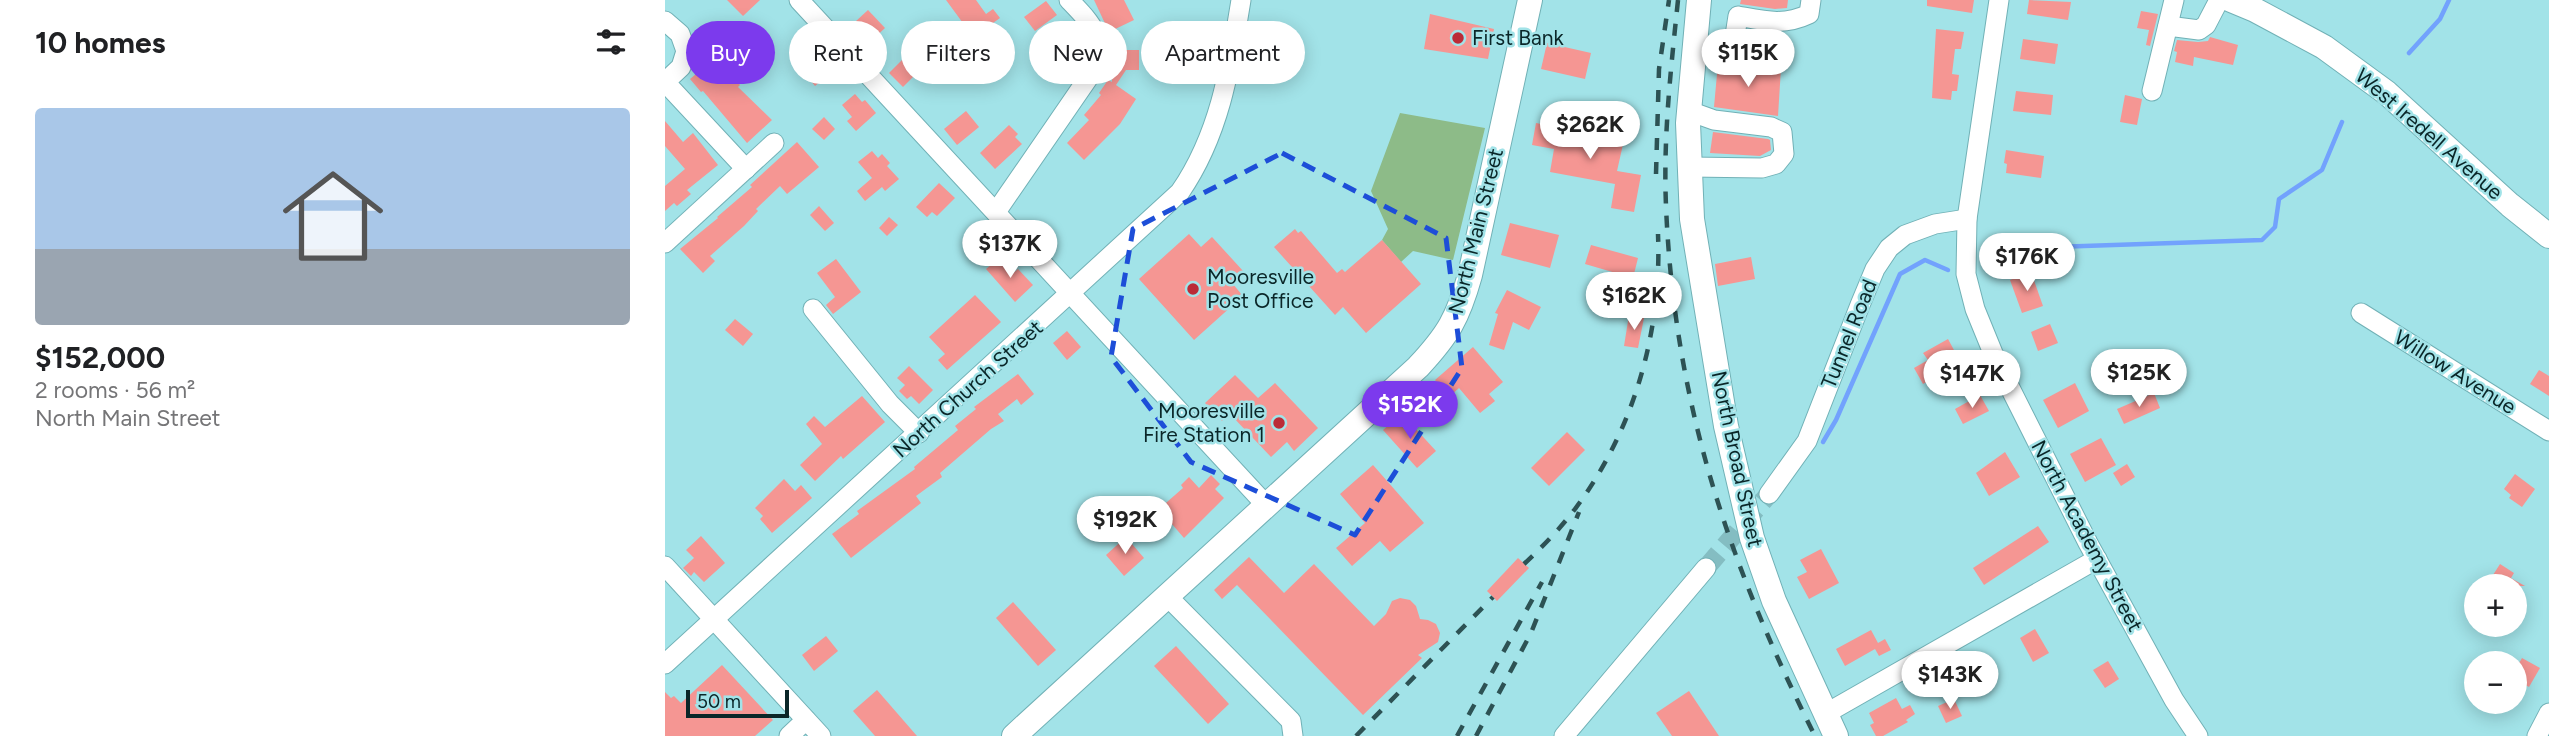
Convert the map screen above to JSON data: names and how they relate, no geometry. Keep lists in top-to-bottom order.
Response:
{
  "streets": {
    "main road": ["West Iredell Avenue", "North Main Street", "North Broad Street"],
    "street": [
      "Tunnel Road",
      "Willow Avenue",
      "North Church Street",
      "North Academy Street"
    ]
  },
  "crossings": [
    ["Tunnel Road", "North Academy Street"]
  ],
  "places": ["First Bank", "Mooresville Post Office", "Mooresville Fire Station 1"],
  "scale_bar": "50 m",
  "page": {
    "heading": "10 homes",
    "chip": [
      "Buy",
      "Rent",
      "Filters",
      "New",
      "Apartment"
    ],
    "price": [
      "$115K",
      "$262K",
      "$137K",
      "$176K",
      "$162K",
      "$125K",
      "$147K",
      "$152K",
      "$192K",
      "$143K"
    ],
    "list": [
      {
        "name": "$152,000",
        "note": "2 rooms · 56 m² · North Main Street"
      }
    ],
    "map_buttons": ["+", "−"],
    "scale": "50 m"
  }
}
